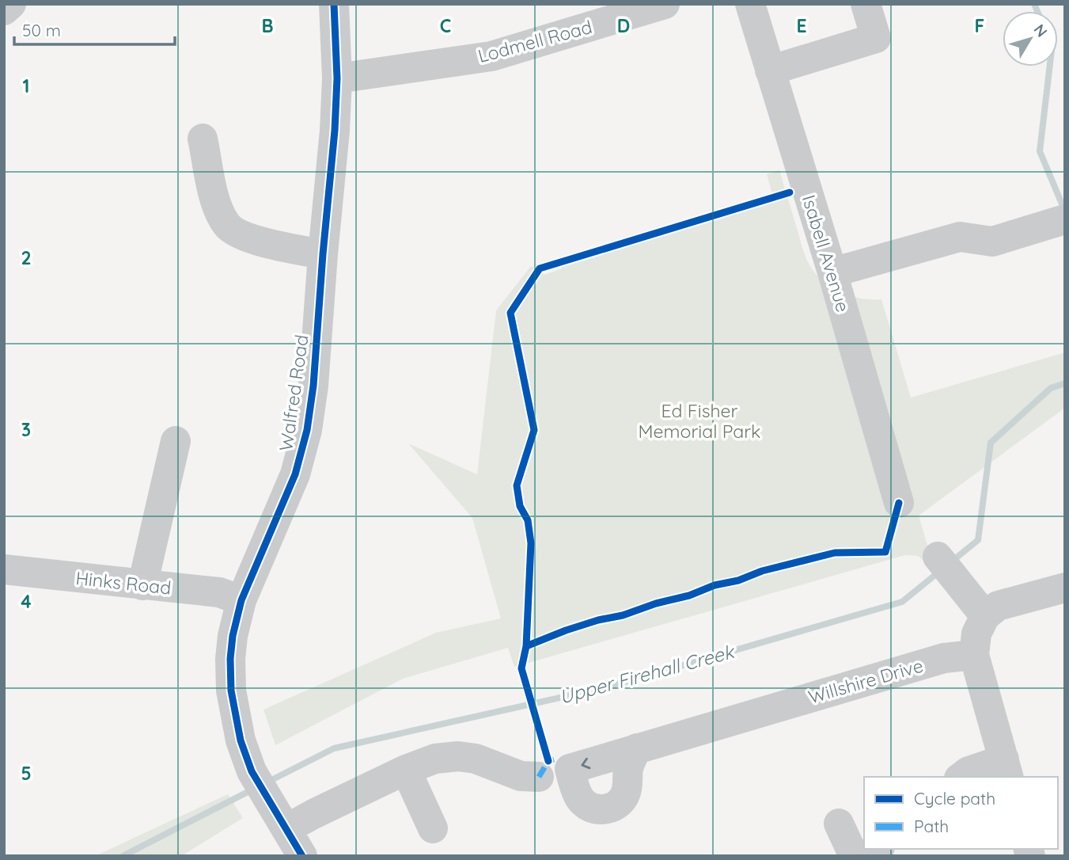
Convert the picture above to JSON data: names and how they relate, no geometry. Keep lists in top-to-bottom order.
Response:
{
  "streets": {
    "street": [
      "Lodmell Road",
      "Isabell Avenue",
      "Walfred Road",
      "Hinks Road",
      "Willshire Drive"
    ]
  },
  "crossings": [
    ["Lodmell Road", "Walfred Road"],
    ["Walfred Road", "Hinks Road"]
  ],
  "water": ["Upper Firehall Creek"],
  "parks": ["Ed Fisher Memorial Park"],
  "legend": ["Cycle path", "Path"],
  "scale_bar": "50 m",
  "north": "top right",
  "grid": {
    "columns": [
      "B",
      "C",
      "D",
      "E",
      "F"
    ],
    "rows": [
      "1",
      "2",
      "3",
      "4",
      "5"
    ]
  }
}
